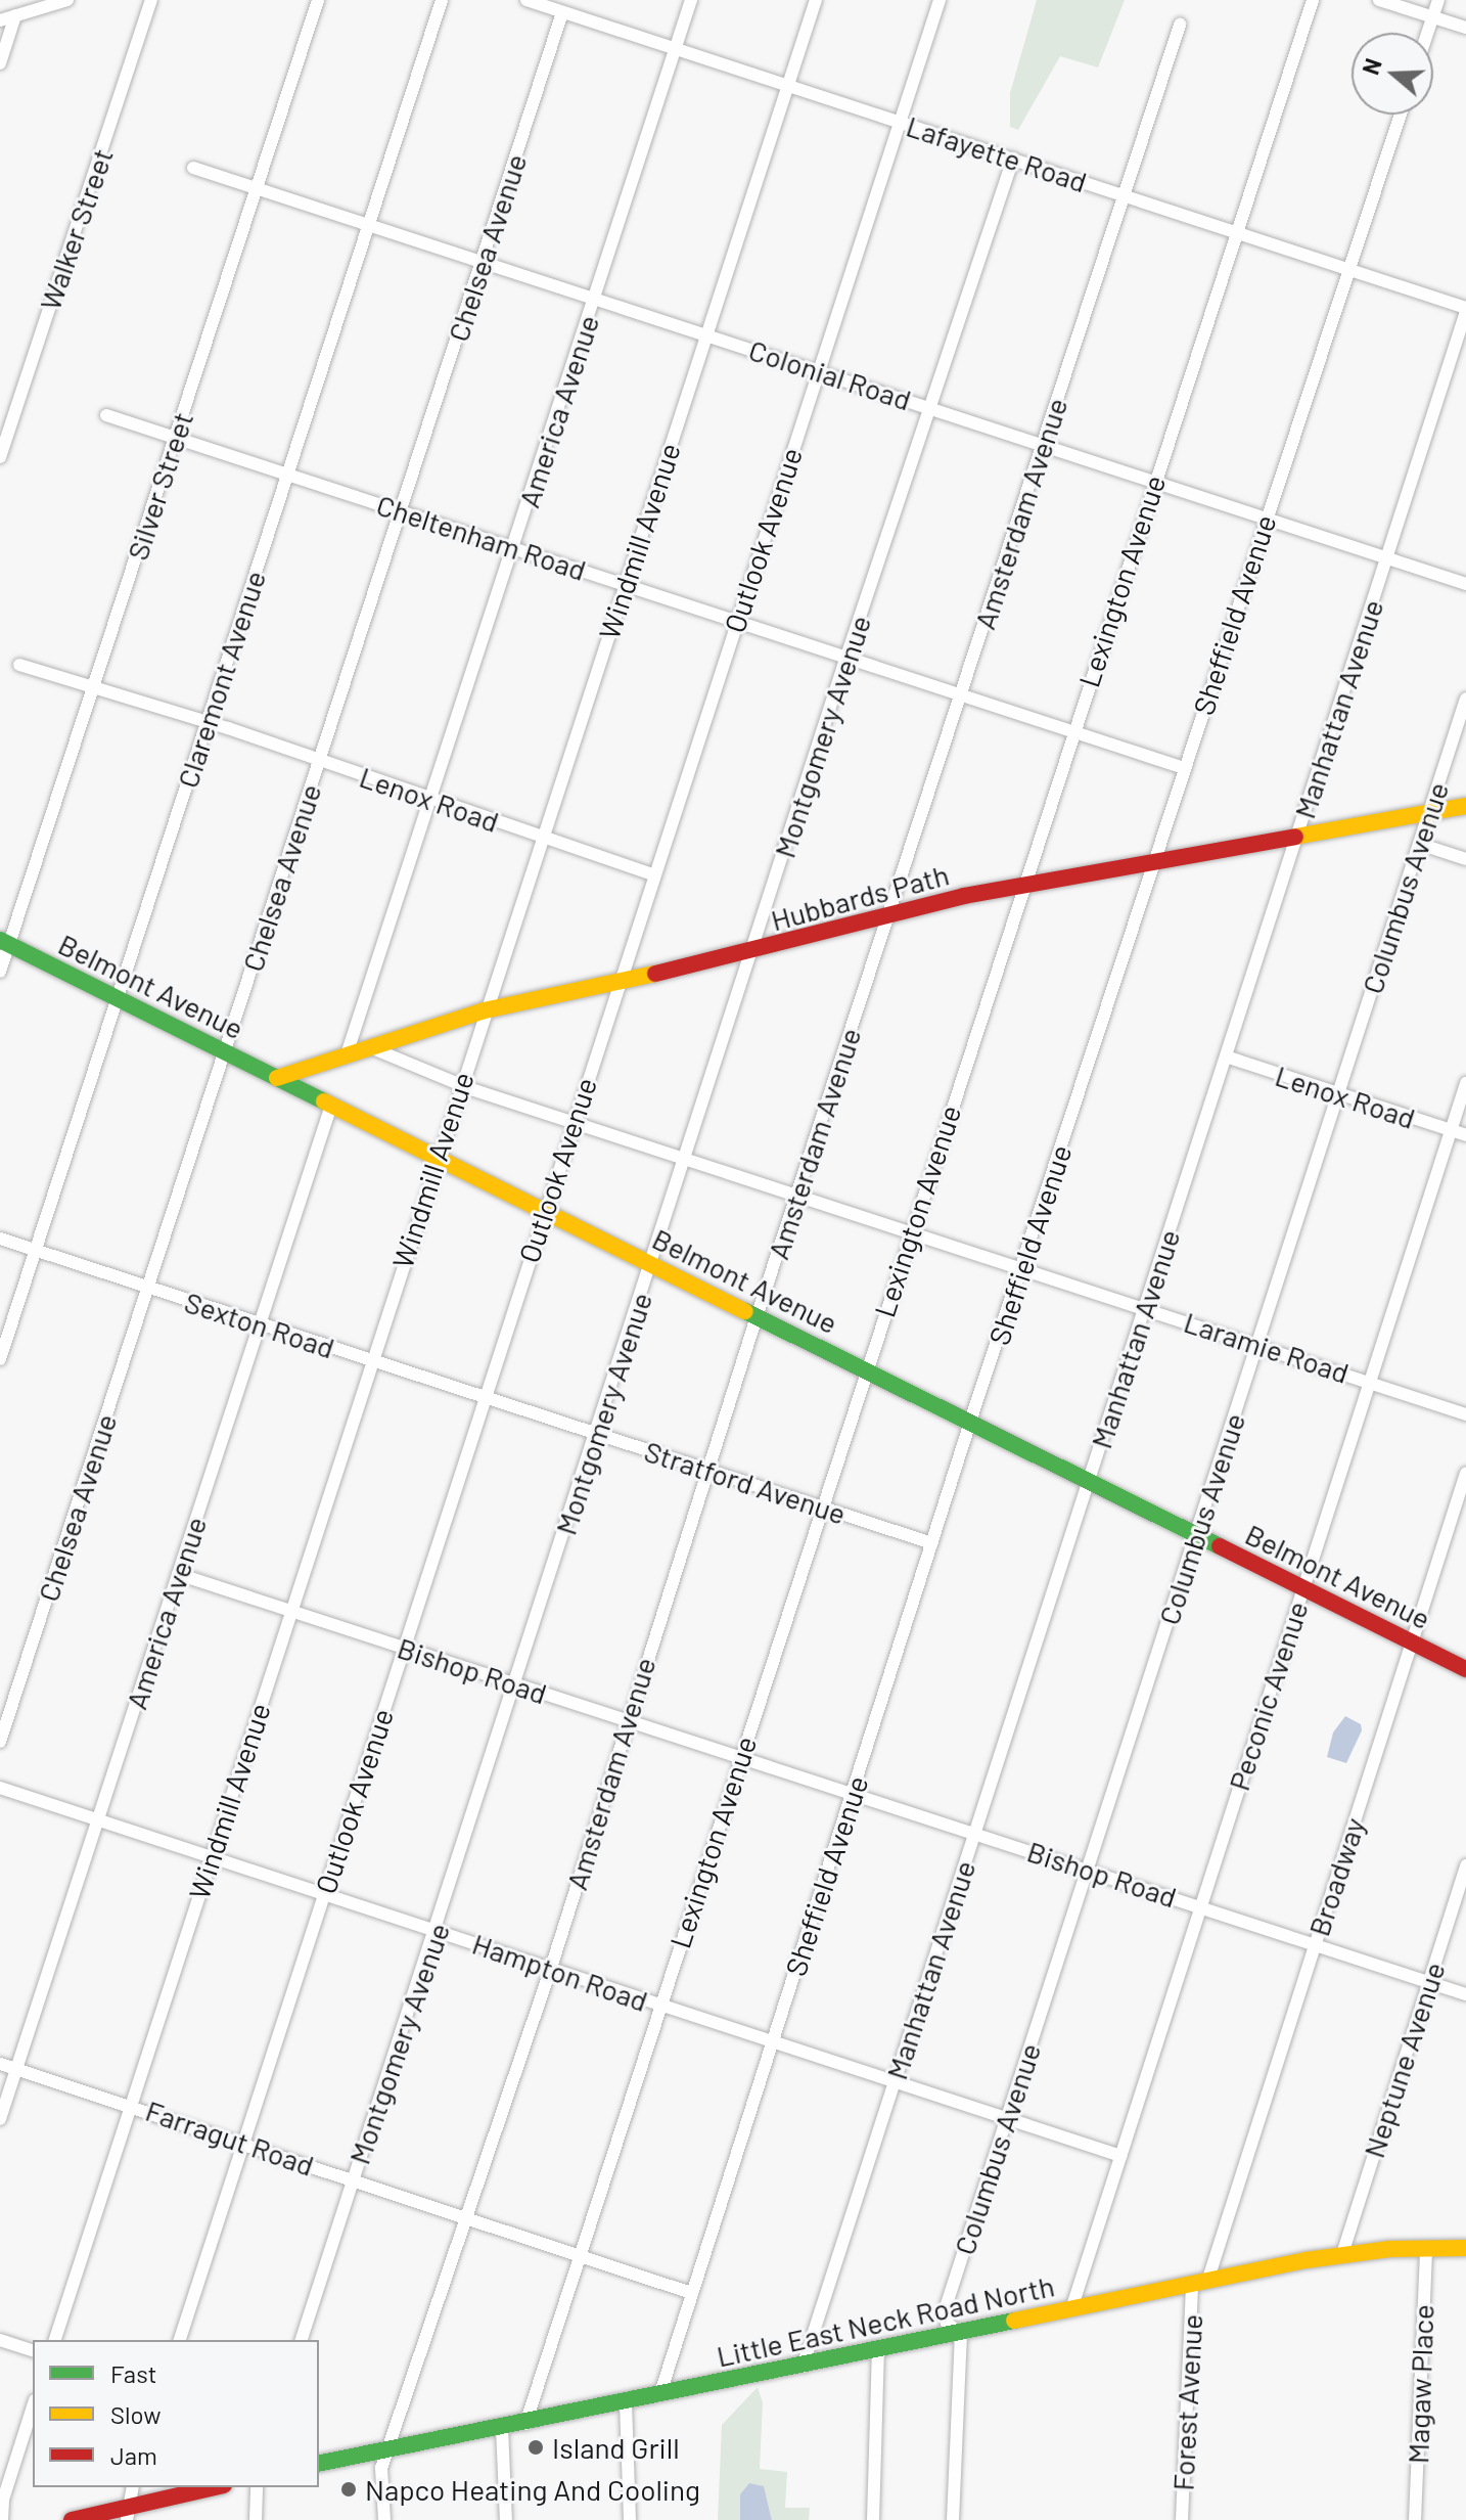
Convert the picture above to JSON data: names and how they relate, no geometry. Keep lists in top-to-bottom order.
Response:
{
  "streets": {
    "main road": ["Hubbards Path", "Belmont Avenue", "Little East Neck Road North"],
    "street": [
      "Lafayette Road",
      "Walker Street",
      "Chelsea Avenue",
      "Colonial Road",
      "America Avenue",
      "Silver Street",
      "Amsterdam Avenue",
      "Cheltenham Road",
      "Outlook Avenue",
      "Windmill Avenue",
      "Lexington Avenue",
      "Sheffield Avenue",
      "Claremont Avenue",
      "Manhattan Avenue",
      "Montgomery Avenue",
      "Lenox Road",
      "Columbus Avenue",
      "Sexton Road",
      "Laramie Road",
      "Stratford Avenue",
      "Bishop Road",
      "Peconic Avenue",
      "Broadway",
      "Hampton Road",
      "Neptune Avenue",
      "Farragut Road",
      "Magaw Place",
      "Forest Avenue"
    ]
  },
  "crossings": [
    ["Lafayette Road", "Chelsea Avenue"],
    ["Lafayette Road", "America Avenue"],
    ["Lafayette Road", "Amsterdam Avenue"],
    ["Lafayette Road", "Outlook Avenue"],
    ["Lafayette Road", "Windmill Avenue"],
    ["Lafayette Road", "Lexington Avenue"],
    ["Lafayette Road", "Sheffield Avenue"],
    ["Lafayette Road", "Manhattan Avenue"],
    ["Lafayette Road", "Montgomery Avenue"],
    ["Chelsea Avenue", "Colonial Road"],
    ["Chelsea Avenue", "Cheltenham Road"],
    ["Chelsea Avenue", "Lenox Road"],
    ["Chelsea Avenue", "Belmont Avenue"],
    ["Chelsea Avenue", "Sexton Road"],
    ["Colonial Road", "America Avenue"],
    ["Colonial Road", "Silver Street"],
    ["Colonial Road", "Amsterdam Avenue"],
    ["Colonial Road", "Outlook Avenue"],
    ["Colonial Road", "Windmill Avenue"],
    ["Colonial Road", "Lexington Avenue"],
    ["Colonial Road", "Sheffield Avenue"],
    ["Colonial Road", "Claremont Avenue"],
    ["Colonial Road", "Manhattan Avenue"],
    ["Colonial Road", "Montgomery Avenue"],
    ["America Avenue", "Cheltenham Road"],
    ["America Avenue", "Lenox Road"],
    ["America Avenue", "Hubbards Path"],
    ["America Avenue", "Belmont Avenue"],
    ["America Avenue", "Sexton Road"],
    ["America Avenue", "Bishop Road"],
    ["America Avenue", "Hampton Road"],
    ["America Avenue", "Farragut Road"],
    ["Silver Street", "Cheltenham Road"],
    ["Silver Street", "Lenox Road"],
    ["Silver Street", "Belmont Avenue"],
    ["Amsterdam Avenue", "Cheltenham Road"],
    ["Amsterdam Avenue", "Hubbards Path"],
    ["Amsterdam Avenue", "Belmont Avenue"],
    ["Amsterdam Avenue", "Laramie Road"],
    ["Amsterdam Avenue", "Stratford Avenue"],
    ["Amsterdam Avenue", "Bishop Road"],
    ["Amsterdam Avenue", "Hampton Road"],
    ["Amsterdam Avenue", "Farragut Road"],
    ["Amsterdam Avenue", "Little East Neck Road North"],
    ["Cheltenham Road", "Outlook Avenue"],
    ["Cheltenham Road", "Windmill Avenue"],
    ["Cheltenham Road", "Lexington Avenue"],
    ["Cheltenham Road", "Sheffield Avenue"],
    ["Cheltenham Road", "Claremont Avenue"],
    ["Cheltenham Road", "Montgomery Avenue"],
    ["Outlook Avenue", "Lenox Road"],
    ["Outlook Avenue", "Hubbards Path"],
    ["Outlook Avenue", "Belmont Avenue"],
    ["Outlook Avenue", "Laramie Road"],
    ["Outlook Avenue", "Stratford Avenue"],
    ["Outlook Avenue", "Bishop Road"],
    ["Outlook Avenue", "Hampton Road"],
    ["Outlook Avenue", "Farragut Road"],
    ["Windmill Avenue", "Lenox Road"],
    ["Windmill Avenue", "Hubbards Path"],
    ["Windmill Avenue", "Belmont Avenue"],
    ["Windmill Avenue", "Sexton Road"],
    ["Windmill Avenue", "Laramie Road"],
    ["Windmill Avenue", "Stratford Avenue"],
    ["Windmill Avenue", "Bishop Road"],
    ["Windmill Avenue", "Hampton Road"],
    ["Windmill Avenue", "Farragut Road"],
    ["Lexington Avenue", "Hubbards Path"],
    ["Lexington Avenue", "Belmont Avenue"],
    ["Lexington Avenue", "Laramie Road"],
    ["Lexington Avenue", "Stratford Avenue"],
    ["Lexington Avenue", "Bishop Road"],
    ["Lexington Avenue", "Hampton Road"],
    ["Lexington Avenue", "Farragut Road"],
    ["Lexington Avenue", "Little East Neck Road North"],
    ["Sheffield Avenue", "Hubbards Path"],
    ["Sheffield Avenue", "Belmont Avenue"],
    ["Sheffield Avenue", "Laramie Road"],
    ["Sheffield Avenue", "Stratford Avenue"],
    ["Sheffield Avenue", "Bishop Road"],
    ["Sheffield Avenue", "Hampton Road"],
    ["Sheffield Avenue", "Farragut Road"],
    ["Sheffield Avenue", "Little East Neck Road North"],
    ["Claremont Avenue", "Lenox Road"],
    ["Claremont Avenue", "Belmont Avenue"],
    ["Manhattan Avenue", "Lenox Road"],
    ["Manhattan Avenue", "Hubbards Path"],
    ["Manhattan Avenue", "Belmont Avenue"],
    ["Manhattan Avenue", "Laramie Road"],
    ["Manhattan Avenue", "Bishop Road"],
    ["Manhattan Avenue", "Hampton Road"],
    ["Manhattan Avenue", "Little East Neck Road North"],
    ["Montgomery Avenue", "Hubbards Path"],
    ["Montgomery Avenue", "Belmont Avenue"],
    ["Montgomery Avenue", "Laramie Road"],
    ["Montgomery Avenue", "Stratford Avenue"],
    ["Montgomery Avenue", "Bishop Road"],
    ["Montgomery Avenue", "Hampton Road"],
    ["Montgomery Avenue", "Farragut Road"],
    ["Lenox Road", "Columbus Avenue"],
    ["Lenox Road", "Peconic Avenue"],
    ["Columbus Avenue", "Hubbards Path"],
    ["Columbus Avenue", "Belmont Avenue"],
    ["Columbus Avenue", "Laramie Road"],
    ["Columbus Avenue", "Bishop Road"],
    ["Columbus Avenue", "Hampton Road"],
    ["Columbus Avenue", "Little East Neck Road North"],
    ["Hubbards Path", "Belmont Avenue"],
    ["Hubbards Path", "Laramie Road"],
    ["Belmont Avenue", "Peconic Avenue"],
    ["Belmont Avenue", "Broadway"],
    ["Sexton Road", "Stratford Avenue"],
    ["Laramie Road", "Peconic Avenue"],
    ["Bishop Road", "Peconic Avenue"],
    ["Bishop Road", "Broadway"],
    ["Bishop Road", "Neptune Avenue"],
    ["Peconic Avenue", "Hampton Road"],
    ["Peconic Avenue", "Little East Neck Road North"],
    ["Broadway", "Little East Neck Road North"],
    ["Broadway", "Forest Avenue"],
    ["Neptune Avenue", "Little East Neck Road North"],
    ["Little East Neck Road North", "Magaw Place"],
    ["Little East Neck Road North", "Forest Avenue"]
  ],
  "places": ["Island Grill", "Napco Heating And Cooling"],
  "legend": ["Fast", "Slow", "Jam"],
  "north": "left"
}
